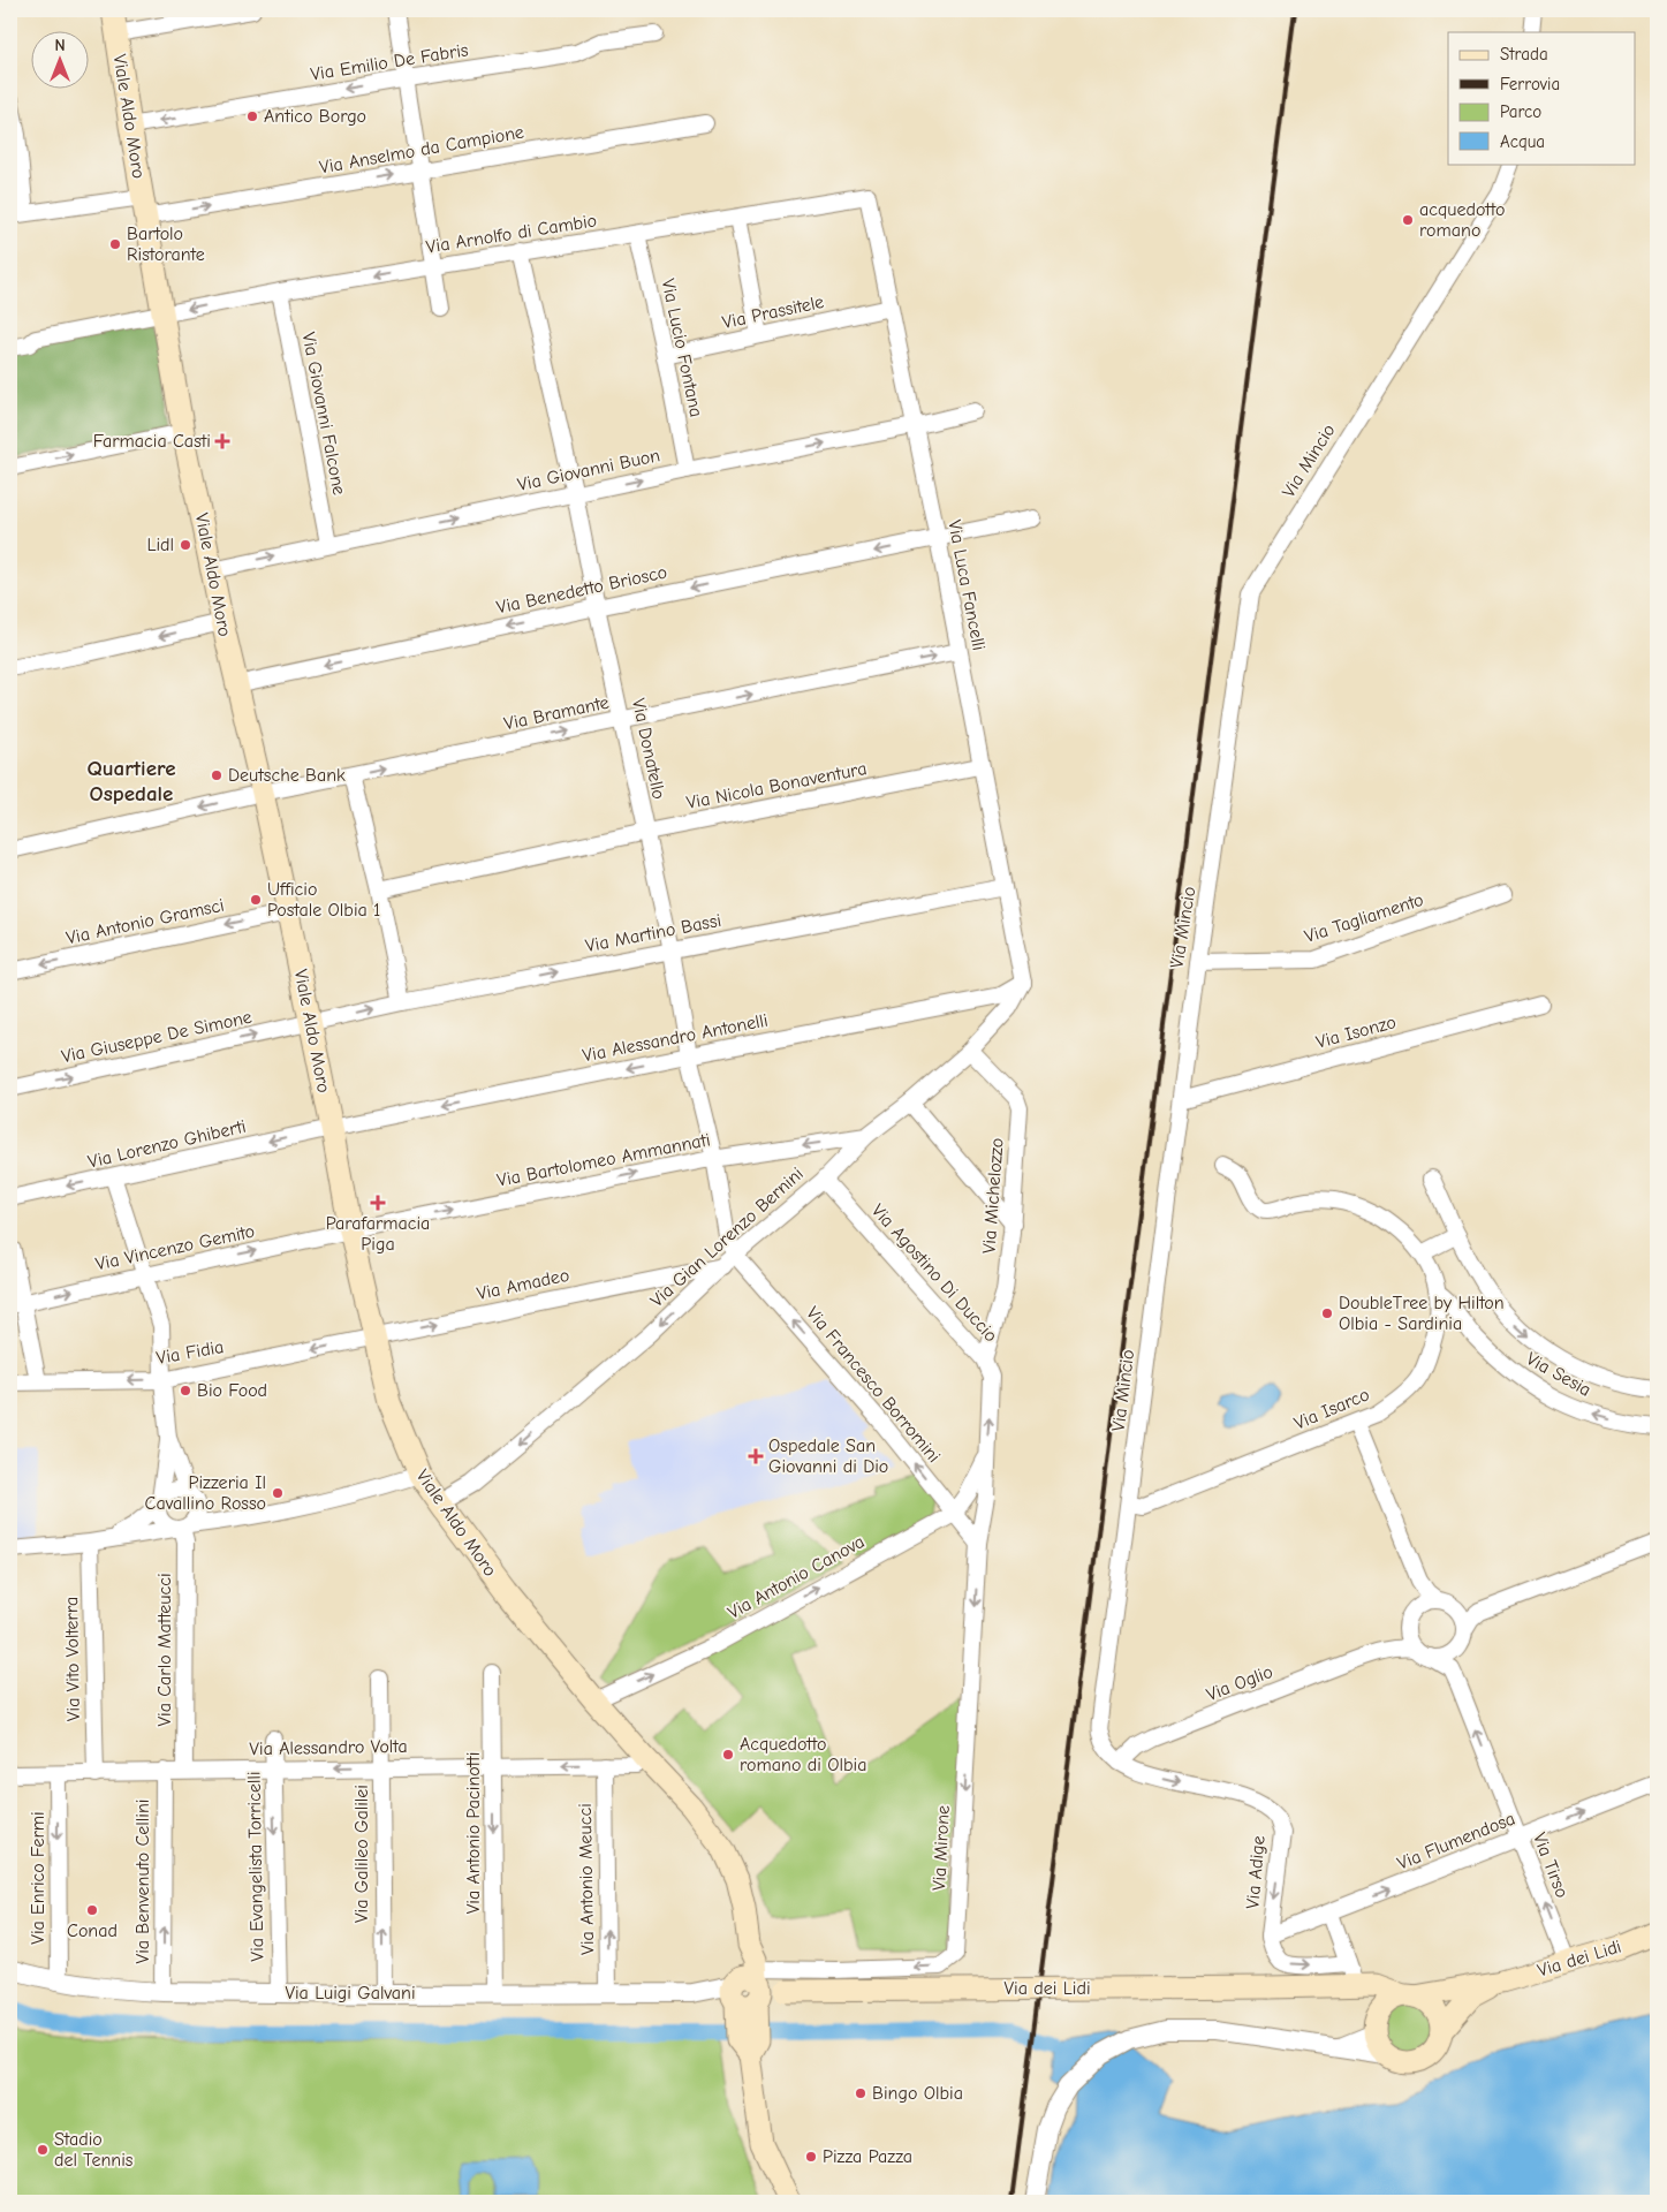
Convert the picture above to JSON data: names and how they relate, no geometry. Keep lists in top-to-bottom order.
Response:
{
  "streets": {
    "main road": ["Viale Aldo Moro", "Via dei Lidi"],
    "street": [
      "Via Emilio De Fabris",
      "Via Anselmo da Campione",
      "Via Arnolfo di Cambio",
      "Via Prassitele",
      "Via Lucio Fontana",
      "Via Giovanni Falcone",
      "Via Mincio",
      "Via Giovanni Buon",
      "Via Luca Fancelli",
      "Via Benedetto Briosco",
      "Via Bramante",
      "Via Donatello",
      "Via Nicola Bonaventura",
      "Via Tagliamento",
      "Via Antonio Gramsci",
      "Via Martino Bassi",
      "Via Isonzo",
      "Via Giuseppe De Simone",
      "Via Alessandro Antonelli",
      "Via Lorenzo Ghiberti",
      "Via Bartolomeo Ammannati",
      "Via Michelozzo",
      "Via Gian Lorenzo Bernini",
      "Via Vincenzo Gemito",
      "Via Agostino Di Duccio",
      "Via Amadeo",
      "Via Fidia",
      "Via Sesia",
      "Via Francesco Borromini",
      "Via Isarco",
      "Via Antonio Canova",
      "Via Carlo Matteucci",
      "Via Vito Volterra",
      "Via Oglio",
      "Via Alessandro Volta",
      "Via Antonio Pacinotti",
      "Via Flumendosa",
      "Via Mirone",
      "Via Galileo Galilei",
      "Via Tirso",
      "Via Evangelista Torricelli",
      "Via Adige",
      "Via Enrico Fermi",
      "Via Antonio Meucci",
      "Via Benvenuto Cellini",
      "Via Luigi Galvani"
    ]
  },
  "crossings": [
    ["Via Emilio De Fabris", "Viale Aldo Moro"],
    ["Viale Aldo Moro", "Via Anselmo da Campione"],
    ["Viale Aldo Moro", "Via Arnolfo di Cambio"],
    ["Viale Aldo Moro", "Via Giovanni Buon"],
    ["Viale Aldo Moro", "Via Benedetto Briosco"],
    ["Viale Aldo Moro", "Via Bramante"],
    ["Viale Aldo Moro", "Via Antonio Gramsci"],
    ["Viale Aldo Moro", "Via Martino Bassi"],
    ["Viale Aldo Moro", "Via Giuseppe De Simone"],
    ["Viale Aldo Moro", "Via Alessandro Antonelli"],
    ["Viale Aldo Moro", "Via Lorenzo Ghiberti"],
    ["Viale Aldo Moro", "Via Bartolomeo Ammannati"],
    ["Viale Aldo Moro", "Via Gian Lorenzo Bernini"],
    ["Viale Aldo Moro", "Via Vincenzo Gemito"],
    ["Viale Aldo Moro", "Via Amadeo"],
    ["Viale Aldo Moro", "Via Fidia"],
    ["Viale Aldo Moro", "Via Antonio Canova"],
    ["Viale Aldo Moro", "Via Alessandro Volta"],
    ["Viale Aldo Moro", "Via Mirone"],
    ["Viale Aldo Moro", "Via dei Lidi"],
    ["Viale Aldo Moro", "Via Luigi Galvani"],
    ["Via Arnolfo di Cambio", "Via Lucio Fontana"],
    ["Via Arnolfo di Cambio", "Via Giovanni Falcone"],
    ["Via Arnolfo di Cambio", "Via Luca Fancelli"],
    ["Via Arnolfo di Cambio", "Via Donatello"],
    ["Via Prassitele", "Via Lucio Fontana"],
    ["Via Prassitele", "Via Luca Fancelli"],
    ["Via Lucio Fontana", "Via Giovanni Buon"],
    ["Via Giovanni Falcone", "Via Giovanni Buon"],
    ["Via Mincio", "Via Tagliamento"],
    ["Via Mincio", "Via Isonzo"],
    ["Via Mincio", "Via Isarco"],
    ["Via Mincio", "Via Oglio"],
    ["Via Mincio", "Via Adige"],
    ["Via Giovanni Buon", "Via Luca Fancelli"],
    ["Via Giovanni Buon", "Via Donatello"],
    ["Via Luca Fancelli", "Via Benedetto Briosco"],
    ["Via Luca Fancelli", "Via Bramante"],
    ["Via Luca Fancelli", "Via Nicola Bonaventura"],
    ["Via Luca Fancelli", "Via Martino Bassi"],
    ["Via Luca Fancelli", "Via Alessandro Antonelli"],
    ["Via Luca Fancelli", "Via Gian Lorenzo Bernini"],
    ["Via Benedetto Briosco", "Via Donatello"],
    ["Via Bramante", "Via Donatello"],
    ["Via Donatello", "Via Nicola Bonaventura"],
    ["Via Donatello", "Via Martino Bassi"],
    ["Via Donatello", "Via Alessandro Antonelli"],
    ["Via Donatello", "Via Bartolomeo Ammannati"],
    ["Via Donatello", "Via Gian Lorenzo Bernini"],
    ["Via Donatello", "Via Amadeo"],
    ["Via Donatello", "Via Francesco Borromini"],
    ["Via Martino Bassi", "Via Giuseppe De Simone"],
    ["Via Alessandro Antonelli", "Via Lorenzo Ghiberti"],
    ["Via Alessandro Antonelli", "Via Gian Lorenzo Bernini"],
    ["Via Bartolomeo Ammannati", "Via Gian Lorenzo Bernini"],
    ["Via Bartolomeo Ammannati", "Via Vincenzo Gemito"],
    ["Via Michelozzo", "Via Gian Lorenzo Bernini"],
    ["Via Michelozzo", "Via Agostino Di Duccio"],
    ["Via Gian Lorenzo Bernini", "Via Agostino Di Duccio"],
    ["Via Gian Lorenzo Bernini", "Via Amadeo"],
    ["Via Gian Lorenzo Bernini", "Via Francesco Borromini"],
    ["Via Agostino Di Duccio", "Via Francesco Borromini"],
    ["Via Agostino Di Duccio", "Via Antonio Canova"],
    ["Via Agostino Di Duccio", "Via Mirone"],
    ["Via Amadeo", "Via Fidia"],
    ["Via Amadeo", "Via Francesco Borromini"],
    ["Via Sesia", "Via Isarco"],
    ["Via Francesco Borromini", "Via Antonio Canova"],
    ["Via Francesco Borromini", "Via Mirone"],
    ["Via Carlo Matteucci", "Via Alessandro Volta"],
    ["Via Vito Volterra", "Via Alessandro Volta"],
    ["Via Oglio", "Via Adige"],
    ["Via Alessandro Volta", "Via Antonio Pacinotti"],
    ["Via Alessandro Volta", "Via Galileo Galilei"],
    ["Via Alessandro Volta", "Via Evangelista Torricelli"],
    ["Via Alessandro Volta", "Via Enrico Fermi"],
    ["Via Alessandro Volta", "Via Antonio Meucci"],
    ["Via Alessandro Volta", "Via Benvenuto Cellini"],
    ["Via Antonio Pacinotti", "Via Luigi Galvani"],
    ["Via Flumendosa", "Via Tirso"],
    ["Via Flumendosa", "Via Adige"],
    ["Via Mirone", "Via dei Lidi"],
    ["Via Mirone", "Via Luigi Galvani"],
    ["Via Galileo Galilei", "Via Luigi Galvani"],
    ["Via Tirso", "Via dei Lidi"],
    ["Via Evangelista Torricelli", "Via Luigi Galvani"],
    ["Via Enrico Fermi", "Via Luigi Galvani"],
    ["Via Antonio Meucci", "Via Luigi Galvani"],
    ["Via Benvenuto Cellini", "Via Luigi Galvani"],
    ["Via dei Lidi", "Via Luigi Galvani"]
  ],
  "one_way": [
    "Via Anselmo da Campione",
    "Via Giovanni Buon",
    "Via Benedetto Briosco",
    "Via Antonio Gramsci",
    "Via Martino Bassi",
    "Via Giuseppe De Simone",
    "Via Alessandro Antonelli",
    "Via Lorenzo Ghiberti",
    "Via Gian Lorenzo Bernini",
    "Via Vincenzo Gemito",
    "Via Amadeo",
    "Via Fidia",
    "Via Francesco Borromini",
    "Via Antonio Canova",
    "Via Antonio Pacinotti",
    "Via Flumendosa",
    "Via Mirone",
    "Via Galileo Galilei",
    "Via Tirso",
    "Via Evangelista Torricelli",
    "Via Enrico Fermi",
    "Via Antonio Meucci",
    "Via Benvenuto Cellini"
  ],
  "districts": ["Quartiere Ospedale"],
  "places": {
    "other": [
      "Antico Borgo",
      "acquedotto romano",
      "Bartolo Ristorante",
      "Lidl",
      "Deutsche Bank",
      "Ufficio Postale Olbia 1",
      "DoubleTree by Hilton Olbia - Sardinia",
      "Bio Food",
      "Pizzeria Il Cavallino Rosso",
      "Acquedotto romano di Olbia",
      "Conad",
      "Bingo Olbia",
      "Stadio del Tennis",
      "Pizza Pazza"
    ],
    "health": ["Farmacia Casti", "Parafarmacia Piga", "Ospedale San Giovanni di Dio"]
  },
  "legend": [
    "Strada",
    "Ferrovia",
    "Parco",
    "Acqua"
  ],
  "north": "top"
}
